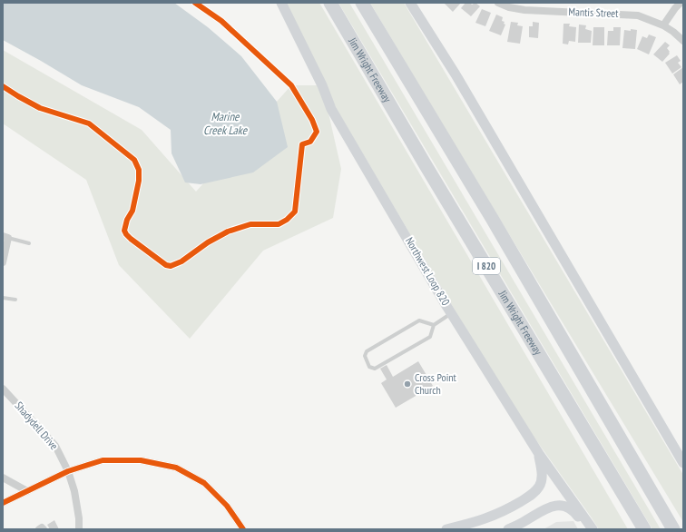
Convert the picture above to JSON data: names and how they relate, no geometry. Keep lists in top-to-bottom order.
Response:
{
  "streets": {
    "highway": ["Jim Wright Freeway", "I 820"],
    "main road": ["Northwest Loop 820"],
    "street": ["Mantis Street", "Shadydell Drive"]
  },
  "water": ["Marine Creek Lake"],
  "places": ["Cross Point Church"]
}
